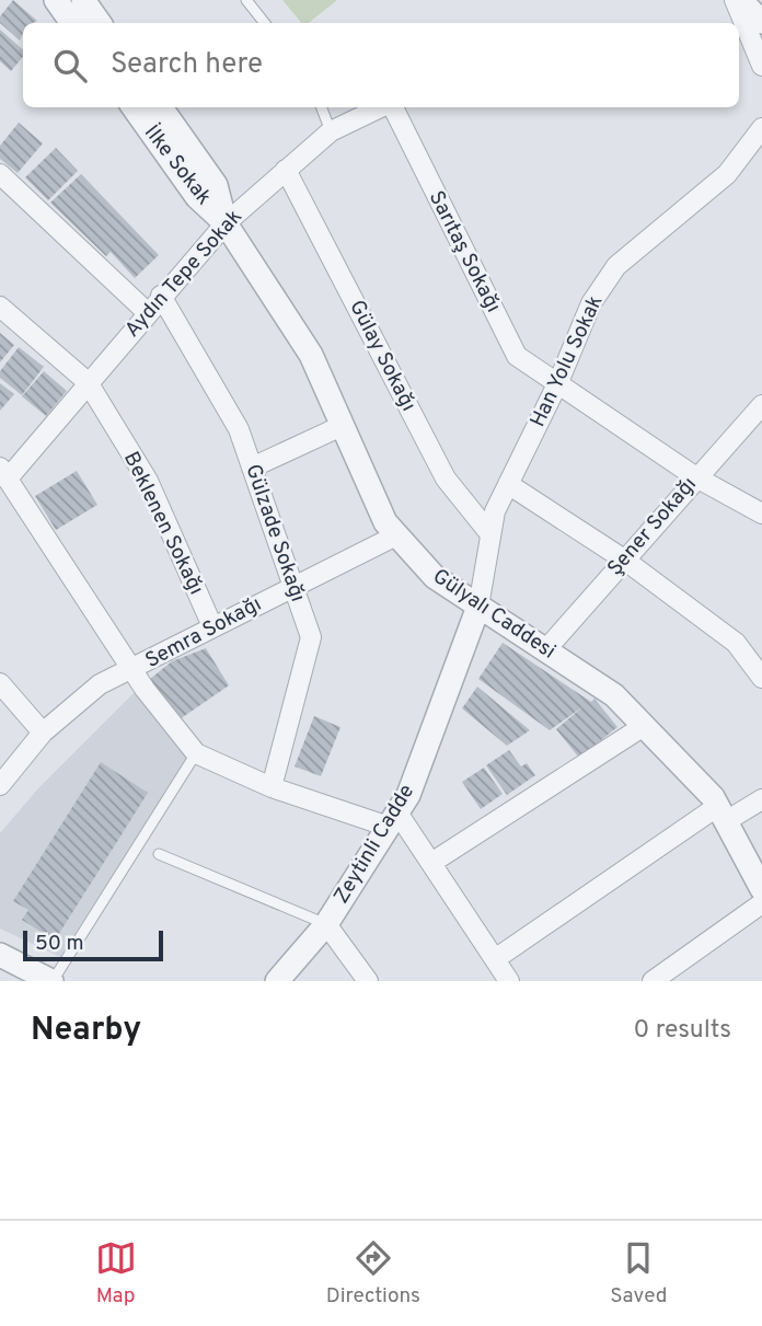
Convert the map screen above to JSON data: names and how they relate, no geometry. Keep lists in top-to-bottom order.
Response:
{
  "streets": {
    "street": [
      "İlke Sokak",
      "Sarıtaş Sokağı",
      "Aydın Tepe Sokak",
      "Gülay Sokağı",
      "Han Yolu Sokak",
      "Beklenen Sokağı",
      "Şener Sokağı",
      "Gülzade Sokağı",
      "Gülyalı Caddesi",
      "Semra Sokağı",
      "Zeytinli Cadde"
    ]
  },
  "crossings": [
    ["İlke Sokak", "Aydın Tepe Sokak"],
    ["İlke Sokak", "Gülyalı Caddesi"],
    ["Sarıtaş Sokağı", "Han Yolu Sokak"],
    ["Sarıtaş Sokağı", "Şener Sokağı"],
    ["Aydın Tepe Sokak", "Gülay Sokağı"],
    ["Aydın Tepe Sokak", "Beklenen Sokağı"],
    ["Aydın Tepe Sokak", "Gülzade Sokağı"],
    ["Aydın Tepe Sokak", "Gülyalı Caddesi"],
    ["Gülay Sokağı", "Han Yolu Sokak"],
    ["Han Yolu Sokak", "Gülyalı Caddesi"],
    ["Han Yolu Sokak", "Zeytinli Cadde"],
    ["Beklenen Sokağı", "Semra Sokağı"],
    ["Şener Sokağı", "Gülyalı Caddesi"],
    ["Gülzade Sokağı", "Semra Sokağı"],
    ["Gülyalı Caddesi", "Semra Sokağı"],
    ["Gülyalı Caddesi", "Zeytinli Cadde"]
  ],
  "scale_bar": "50 m",
  "page": {
    "search": "Search here",
    "scale": "50 m",
    "heading": ["Nearby", "0 results"],
    "nav": ["Map", "Directions", "Saved"]
  }
}
